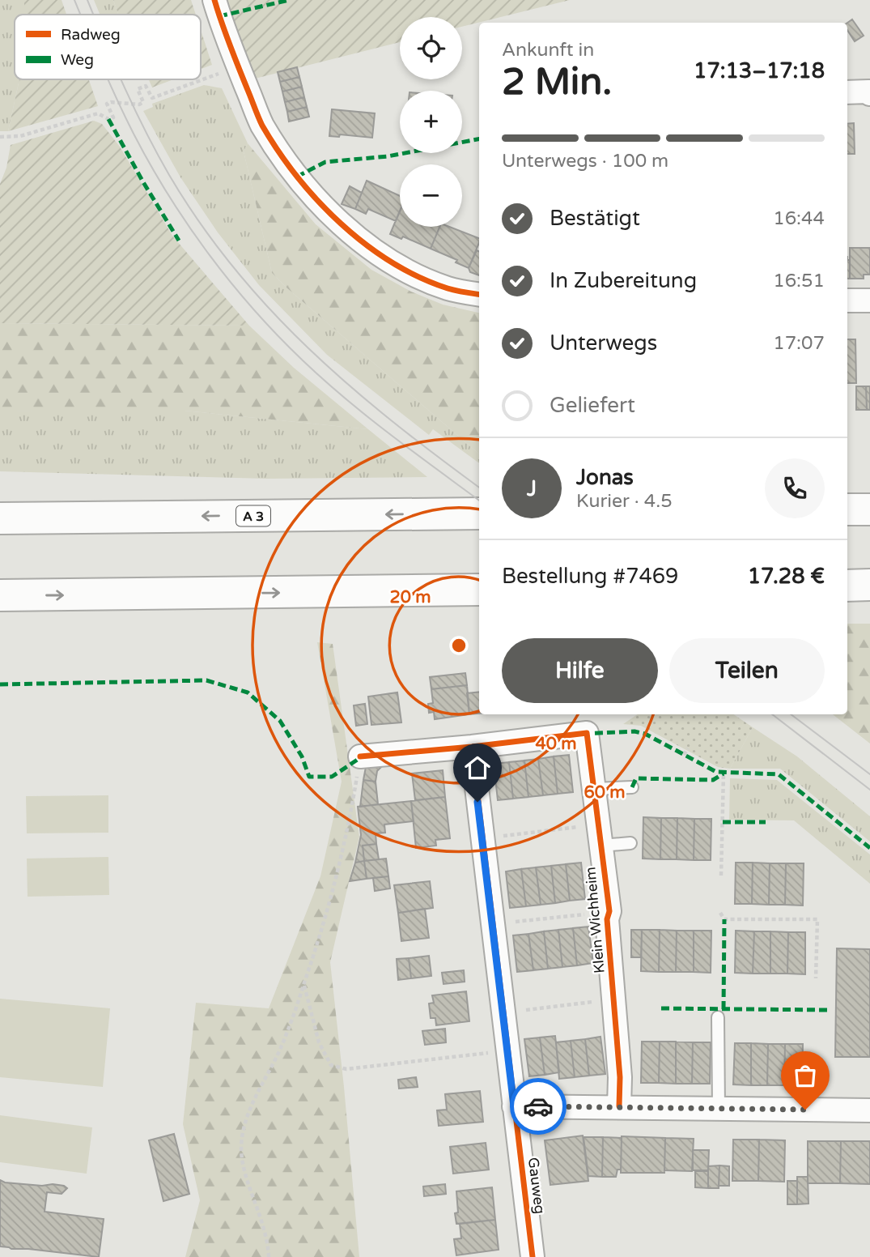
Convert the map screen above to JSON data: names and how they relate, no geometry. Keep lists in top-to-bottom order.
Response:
{
  "streets": {
    "highway": ["A 3"],
    "street": ["Klein Wichheim", "Gauweg"]
  },
  "crossings": [
    ["Klein Wichheim", "Gauweg"]
  ],
  "legend": ["Radweg", "Weg"],
  "page": {
    "map_buttons": ["+", "−"],
    "heading": ["2 Min.", "Ankunft in", "17:13–17:18"],
    "panel": [
      "Jonas",
      "Kurier · 4.5",
      "Bestellung #7469",
      "17.28 €"
    ],
    "bar": "Unterwegs · 100 m",
    "list": [
      ["Bestätigt", "16:44"],
      ["In Zubereitung", "16:51"],
      ["Unterwegs", "17:07"],
      "Geliefert"
    ],
    "round": "J",
    "buttons": ["Hilfe", "Teilen"]
  },
  "rings": ["20 m", "40 m", "60 m"]
}
